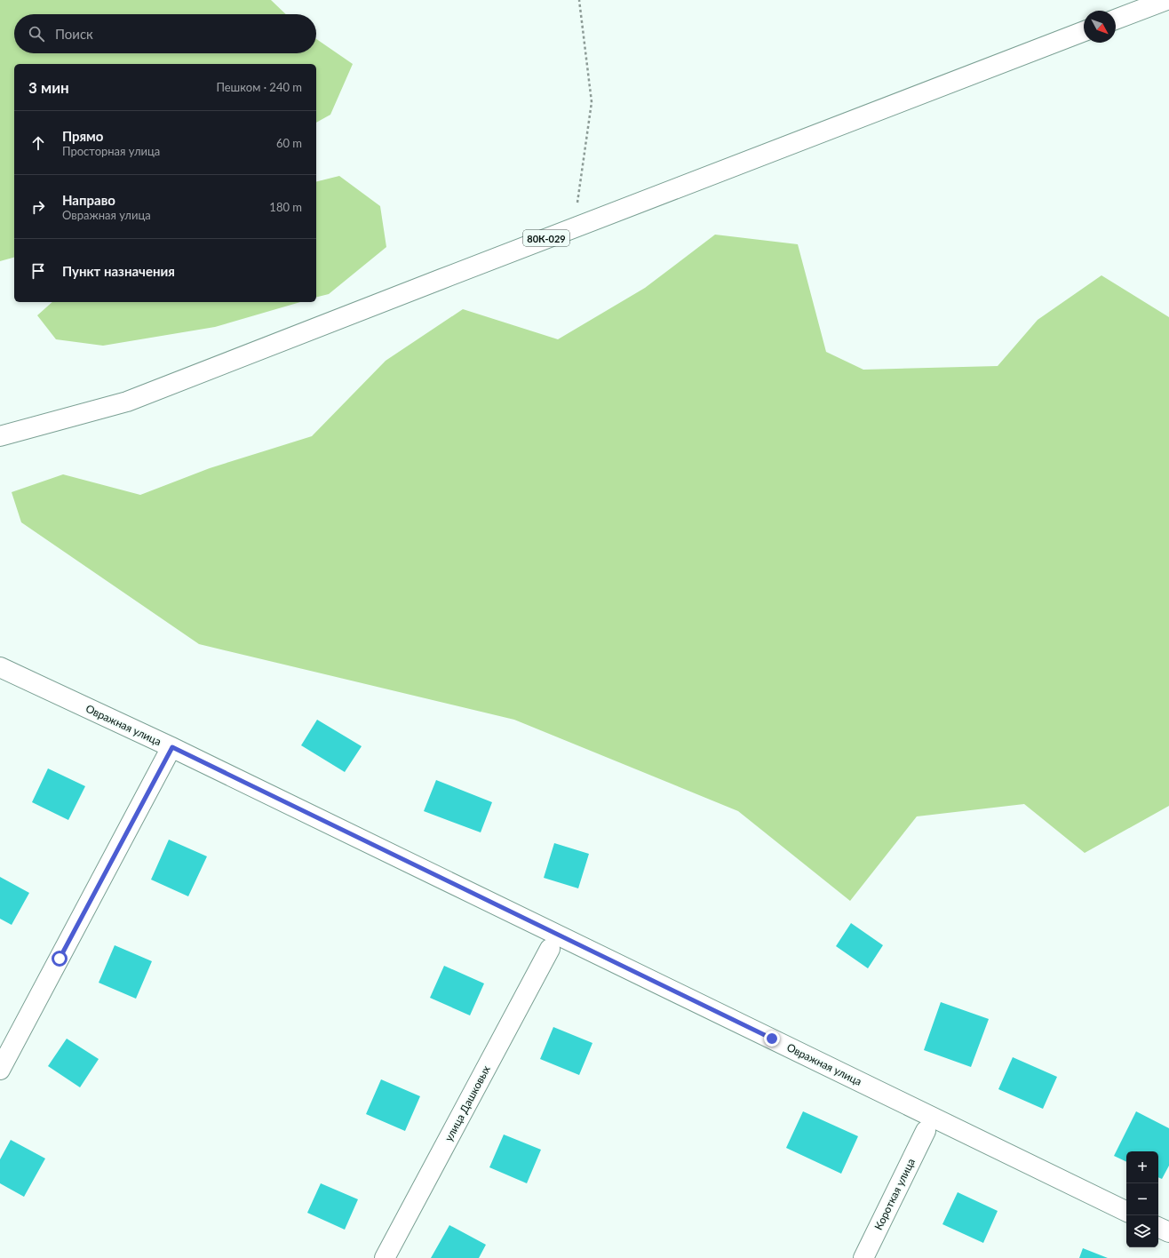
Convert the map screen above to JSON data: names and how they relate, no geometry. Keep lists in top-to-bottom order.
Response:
{
  "streets": {
    "street": [
      "80К-029",
      "Овражная улица",
      "улица Дашковых",
      "Короткая улица"
    ]
  },
  "north": "bottom right",
  "page": {
    "search": "Поиск",
    "heading": ["3 мин", "Пешком · 240 m"],
    "list": [
      ["Прямо", "Просторная улица", "60 m"],
      ["Направо", "Овражная улица", "180 m"],
      "Пункт назначения"
    ],
    "map_buttons": ["+", "−"]
  }
}
